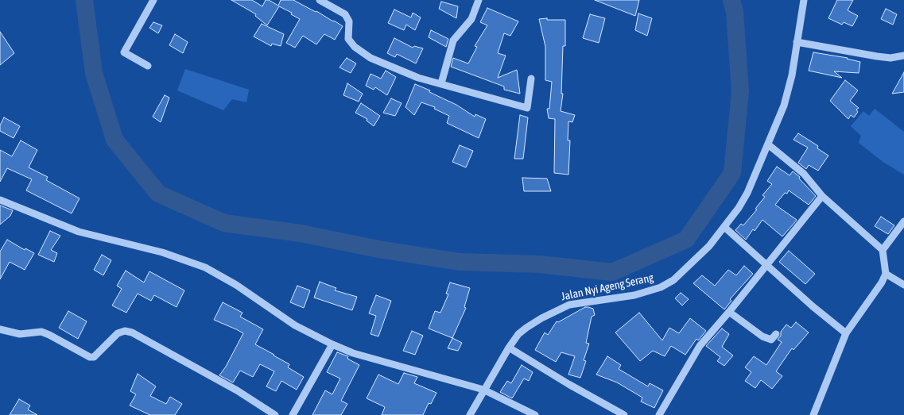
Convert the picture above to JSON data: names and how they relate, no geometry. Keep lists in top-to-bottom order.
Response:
{
  "streets": {
    "street": ["Jalan Nyi Ageng Serang"]
  }
}
